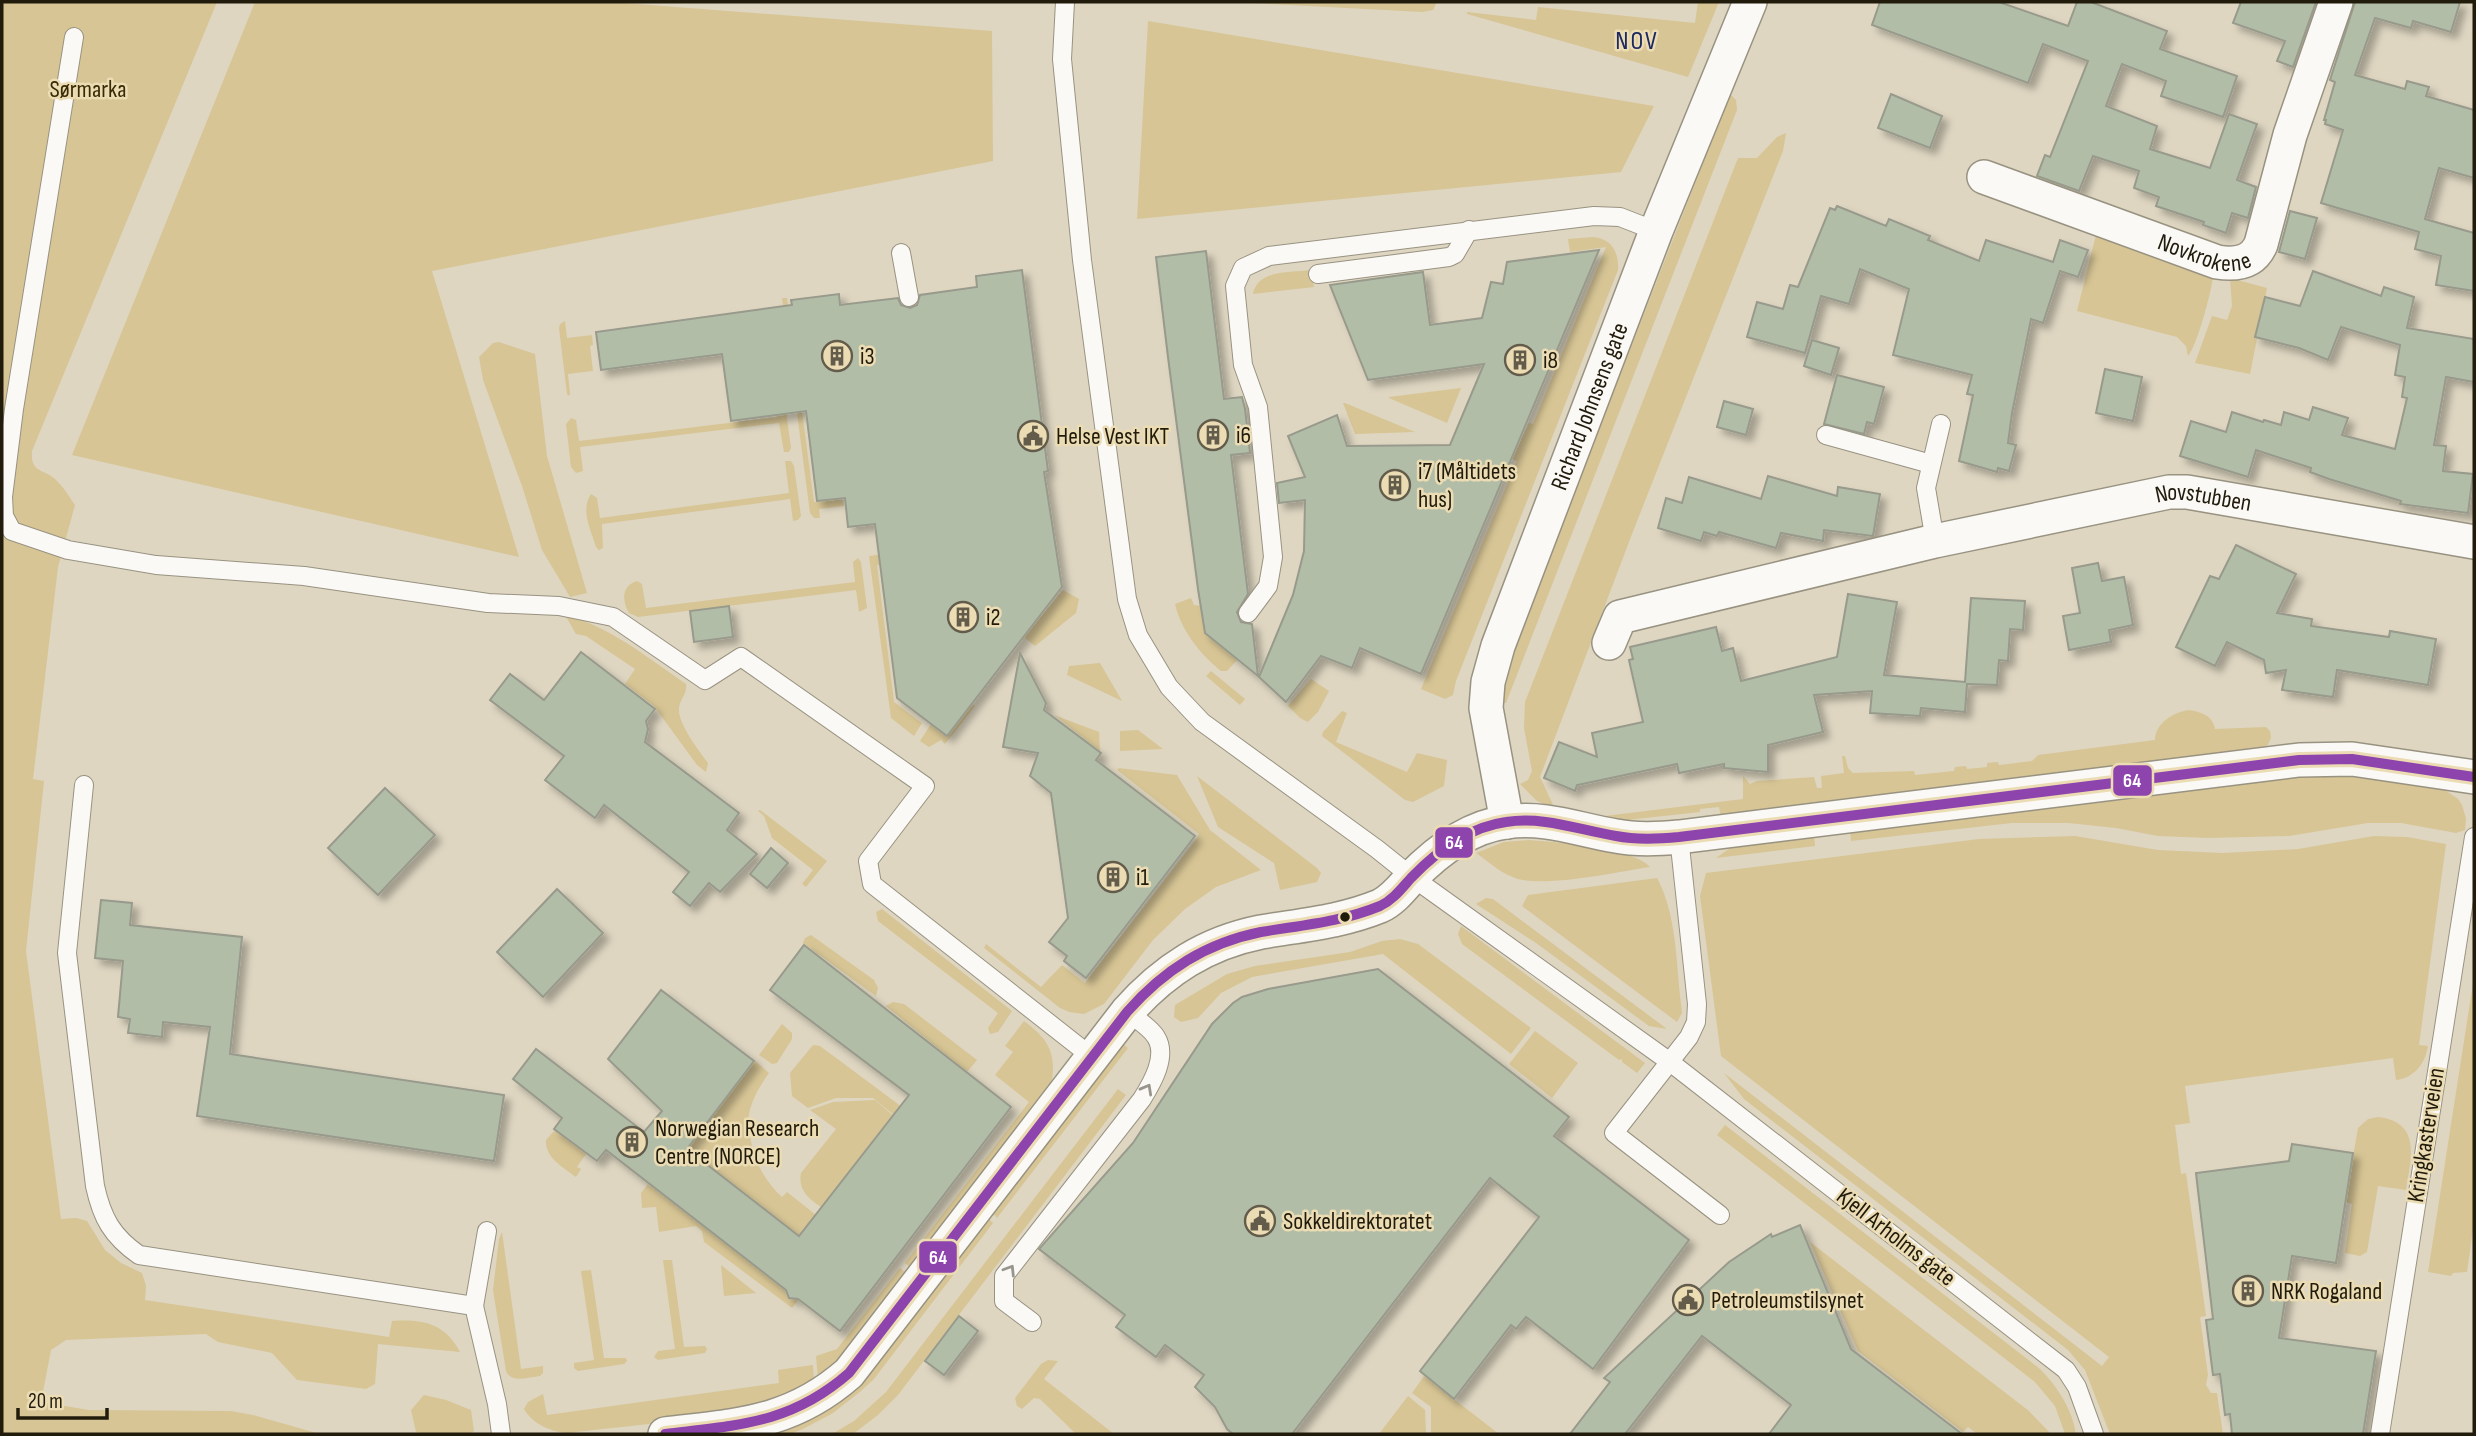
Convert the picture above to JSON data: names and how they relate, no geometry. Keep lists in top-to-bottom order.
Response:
{
  "streets": {
    "street": ["Novkrokene", "Richard Johnsens gate", "Novstubben"],
    "lane": ["Kringkasterveien", "Kjell Arholms gate"]
  },
  "districts": ["NOV"],
  "parks": ["Sørmarka"],
  "places": {
    "building": [
      "i3",
      "i8",
      "i6",
      "i7 (Måltidets hus)",
      "i2",
      "i1",
      "Norwegian Research Centre (NORCE)",
      "NRK Rogaland"
    ],
    "public building": ["Helse Vest IKT", "Sokkeldirektoratet", "Petroleumstilsynet"]
  },
  "lines": ["transit line 64"],
  "scale_bar": "20 m"
}
